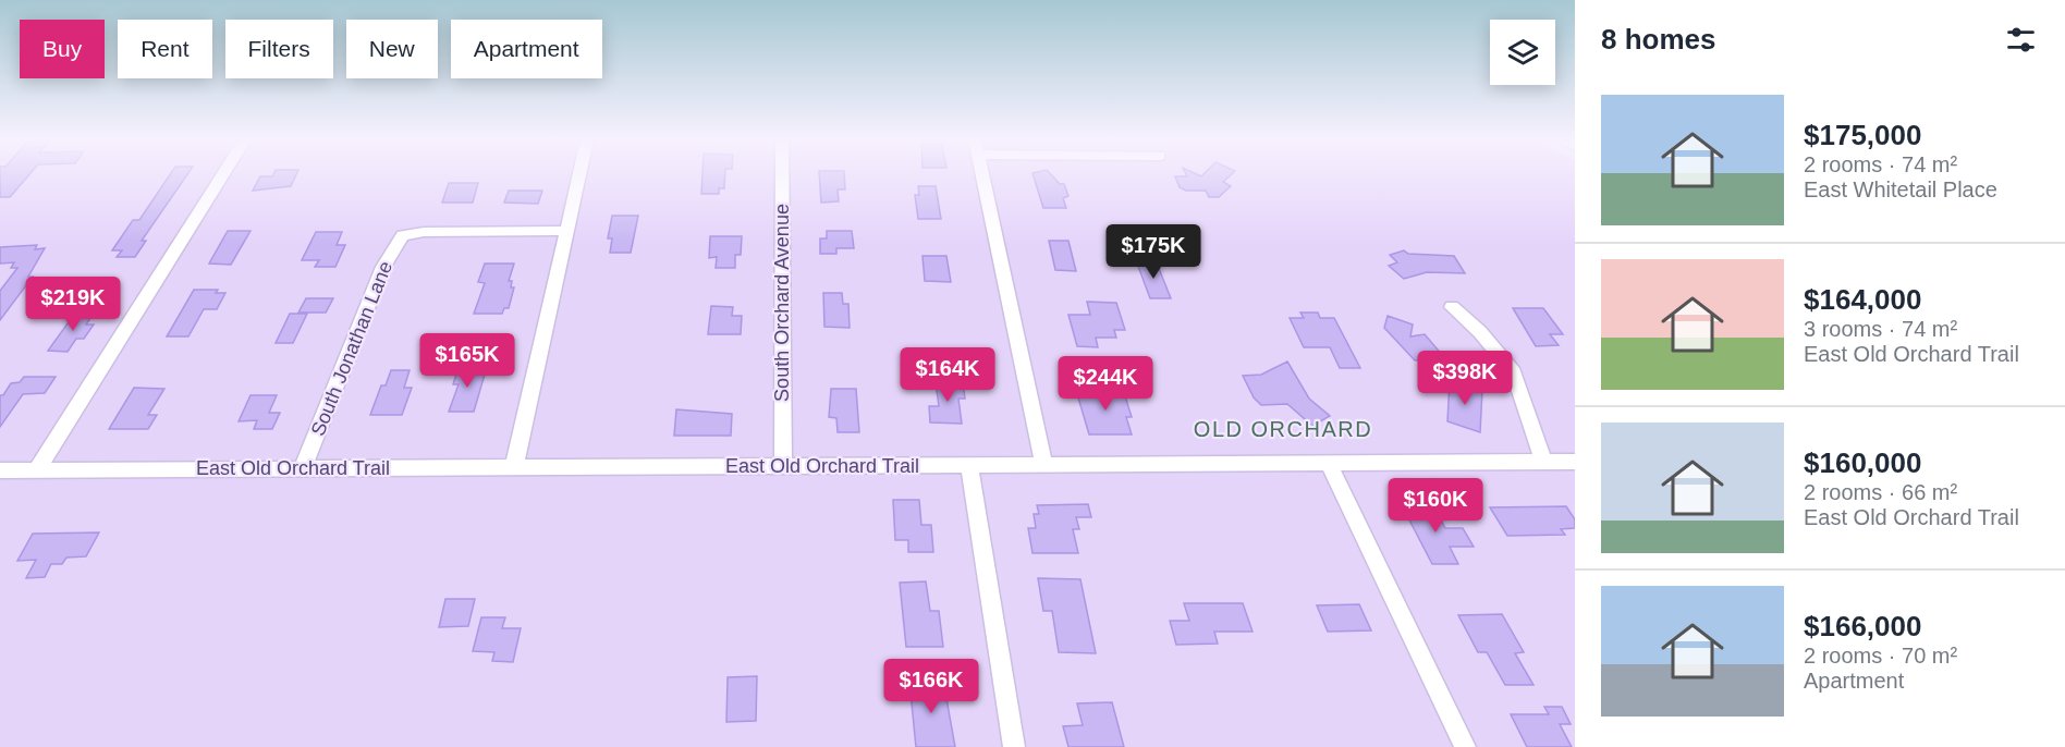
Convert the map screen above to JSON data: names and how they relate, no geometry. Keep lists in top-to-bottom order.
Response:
{
  "streets": {
    "street": ["South Orchard Avenue", "South Jonathan Lane", "East Old Orchard Trail"]
  },
  "crossings": [
    ["South Orchard Avenue", "East Old Orchard Trail"],
    ["South Jonathan Lane", "East Old Orchard Trail"]
  ],
  "districts": ["OLD ORCHARD"],
  "page": {
    "heading": "8 homes",
    "chip": [
      "Buy",
      "Rent",
      "Filters",
      "New",
      "Apartment"
    ],
    "list": [
      {
        "name": "$175,000",
        "note": "2 rooms · 74 m² · East Whitetail Place"
      },
      {
        "name": "$164,000",
        "note": "3 rooms · 74 m² · East Old Orchard Trail"
      },
      {
        "name": "$160,000",
        "note": "2 rooms · 66 m² · East Old Orchard Trail"
      },
      {
        "name": "$166,000",
        "note": "2 rooms · 70 m² · Apartment"
      }
    ],
    "price": [
      "$175K",
      "$219K",
      "$165K",
      "$164K",
      "$398K",
      "$244K",
      "$160K",
      "$166K"
    ]
  }
}
